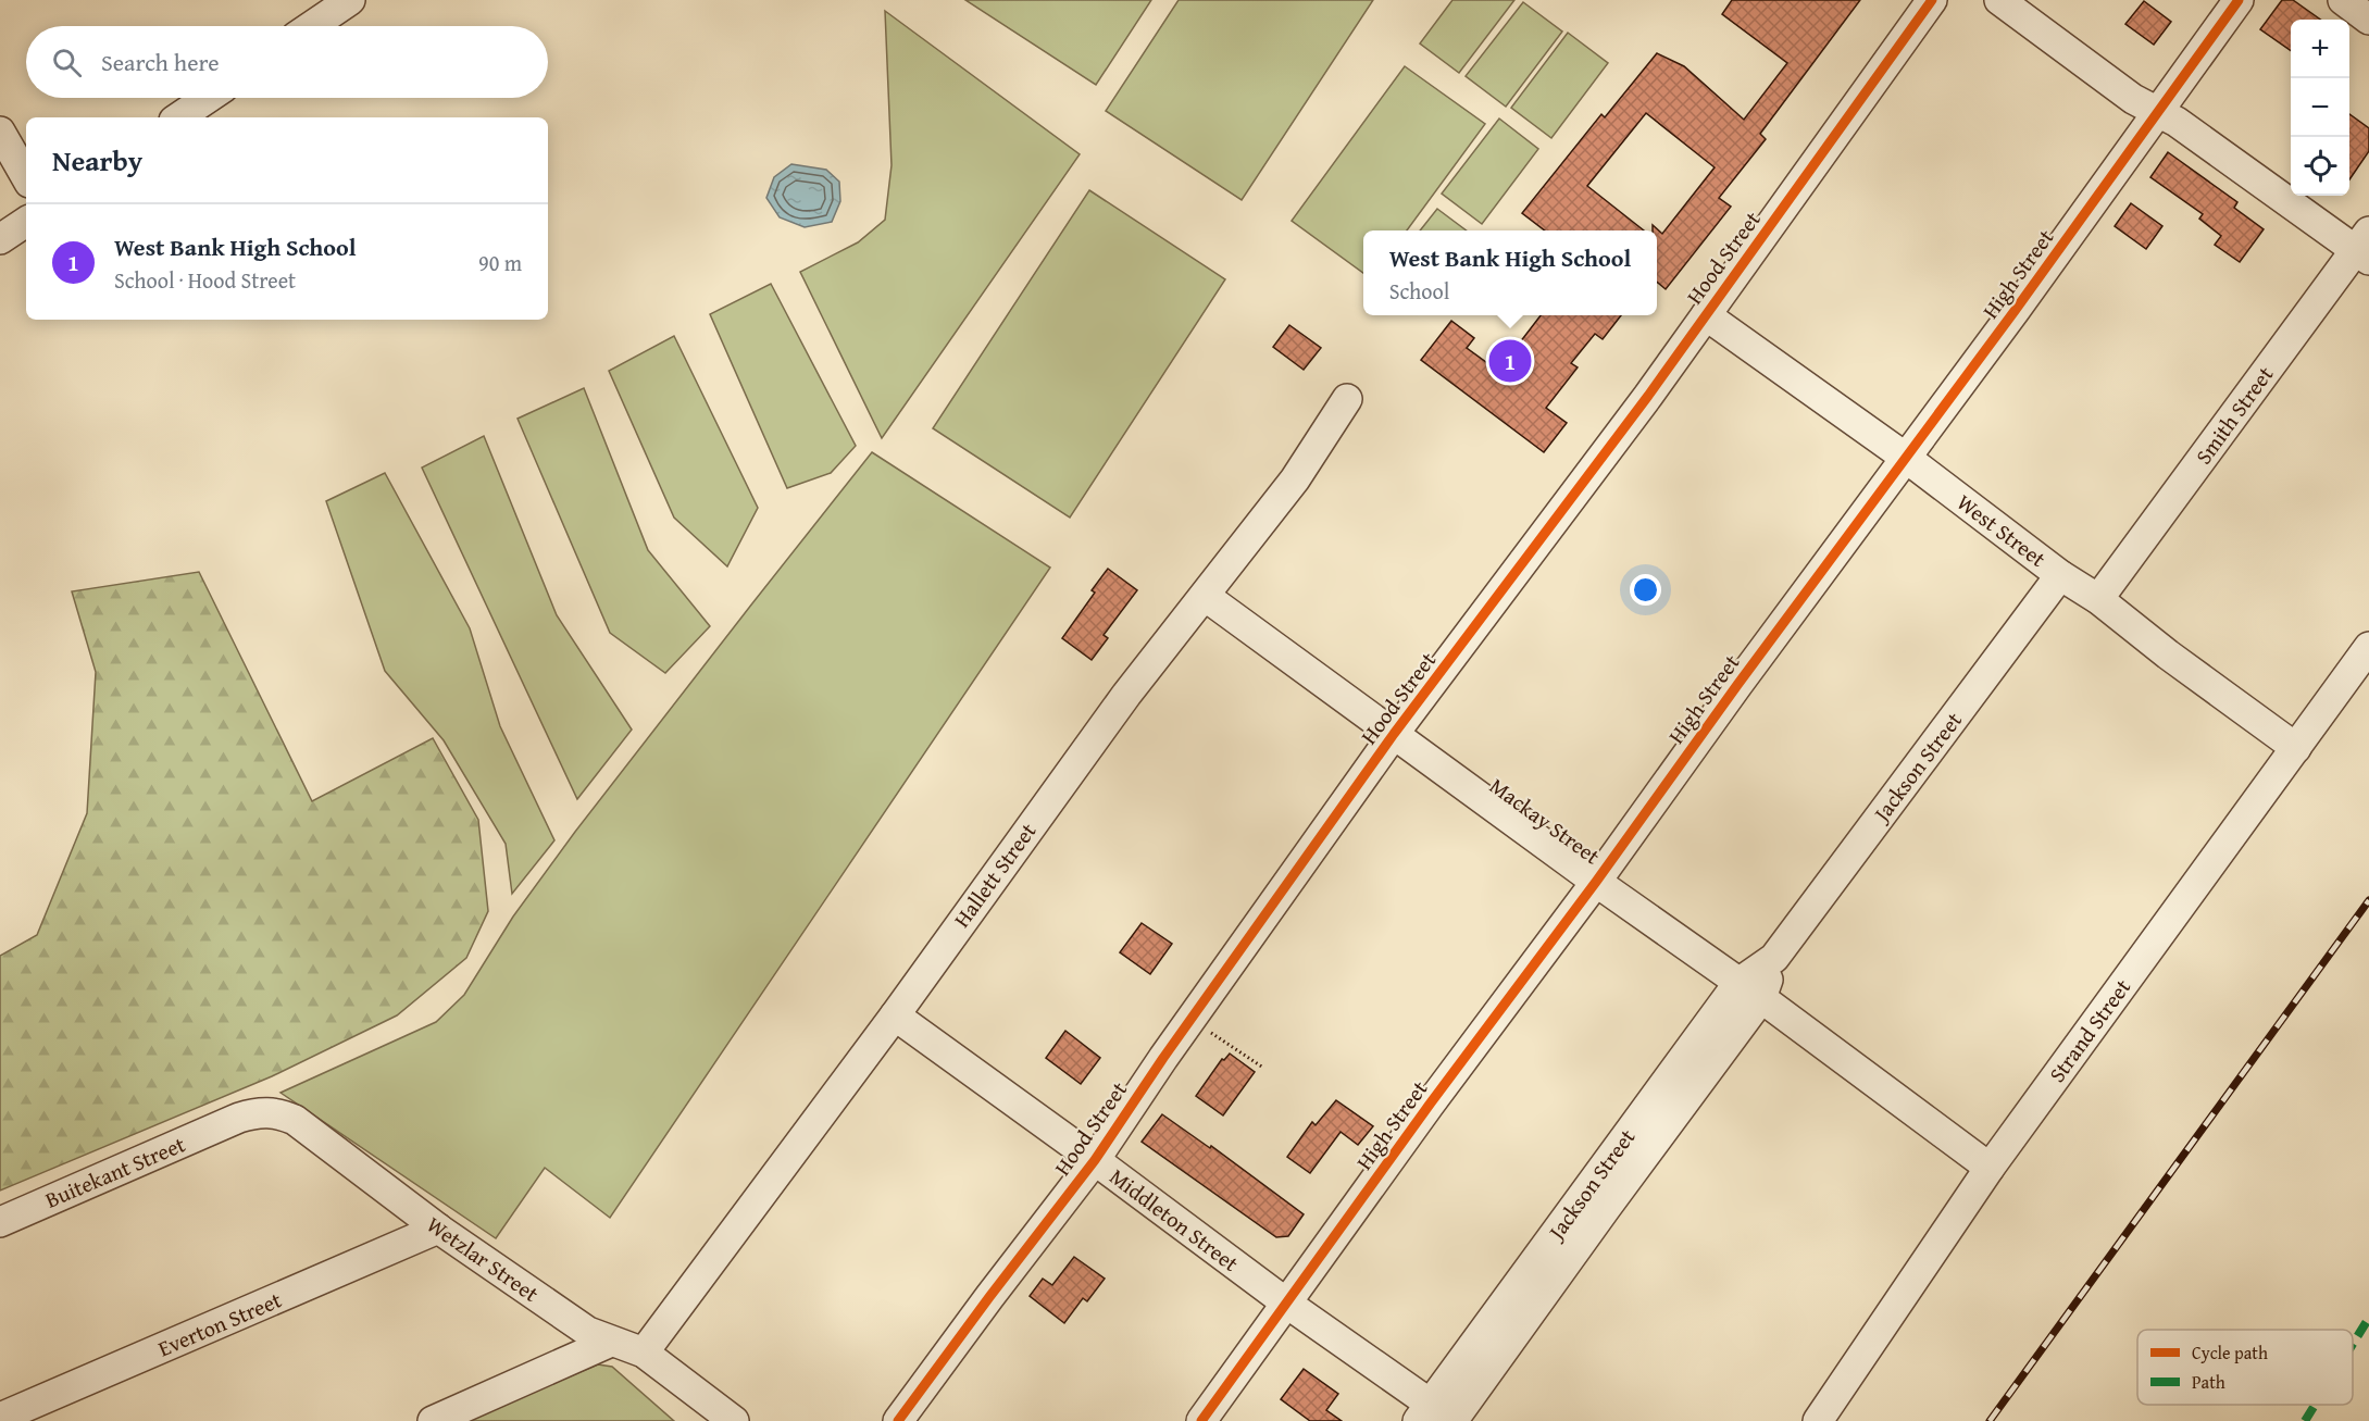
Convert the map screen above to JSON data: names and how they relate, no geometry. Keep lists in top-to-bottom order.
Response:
{
  "streets": {
    "street": [
      "Hood Street",
      "High Street",
      "Smith Street",
      "West Street",
      "Jackson Street",
      "Mackay Street",
      "Hallett Street",
      "Strand Street",
      "Buitekant Street",
      "Middleton Street",
      "Wetzlar Street",
      "Everton Street"
    ]
  },
  "crossings": [
    ["Hood Street", "West Street"],
    ["Hood Street", "Mackay Street"],
    ["Hood Street", "Middleton Street"],
    ["High Street", "West Street"],
    ["High Street", "Mackay Street"],
    ["High Street", "Middleton Street"],
    ["Smith Street", "West Street"],
    ["West Street", "Jackson Street"],
    ["West Street", "Strand Street"],
    ["Jackson Street", "Mackay Street"],
    ["Jackson Street", "Middleton Street"],
    ["Mackay Street", "Hallett Street"],
    ["Mackay Street", "Strand Street"],
    ["Hallett Street", "Middleton Street"],
    ["Hallett Street", "Wetzlar Street"],
    ["Buitekant Street", "Wetzlar Street"],
    ["Wetzlar Street", "Everton Street"]
  ],
  "legend": ["Cycle path", "Path"],
  "page": {
    "map_buttons": ["+", "−"],
    "search": "Search here",
    "heading": "Nearby",
    "list": [
      {
        "mark": "1",
        "name": "West Bank High School",
        "note": "School · Hood Street",
        "value": "90 m"
      }
    ],
    "popup": ["West Bank High School", "School"],
    "pins": "1"
  }
}
